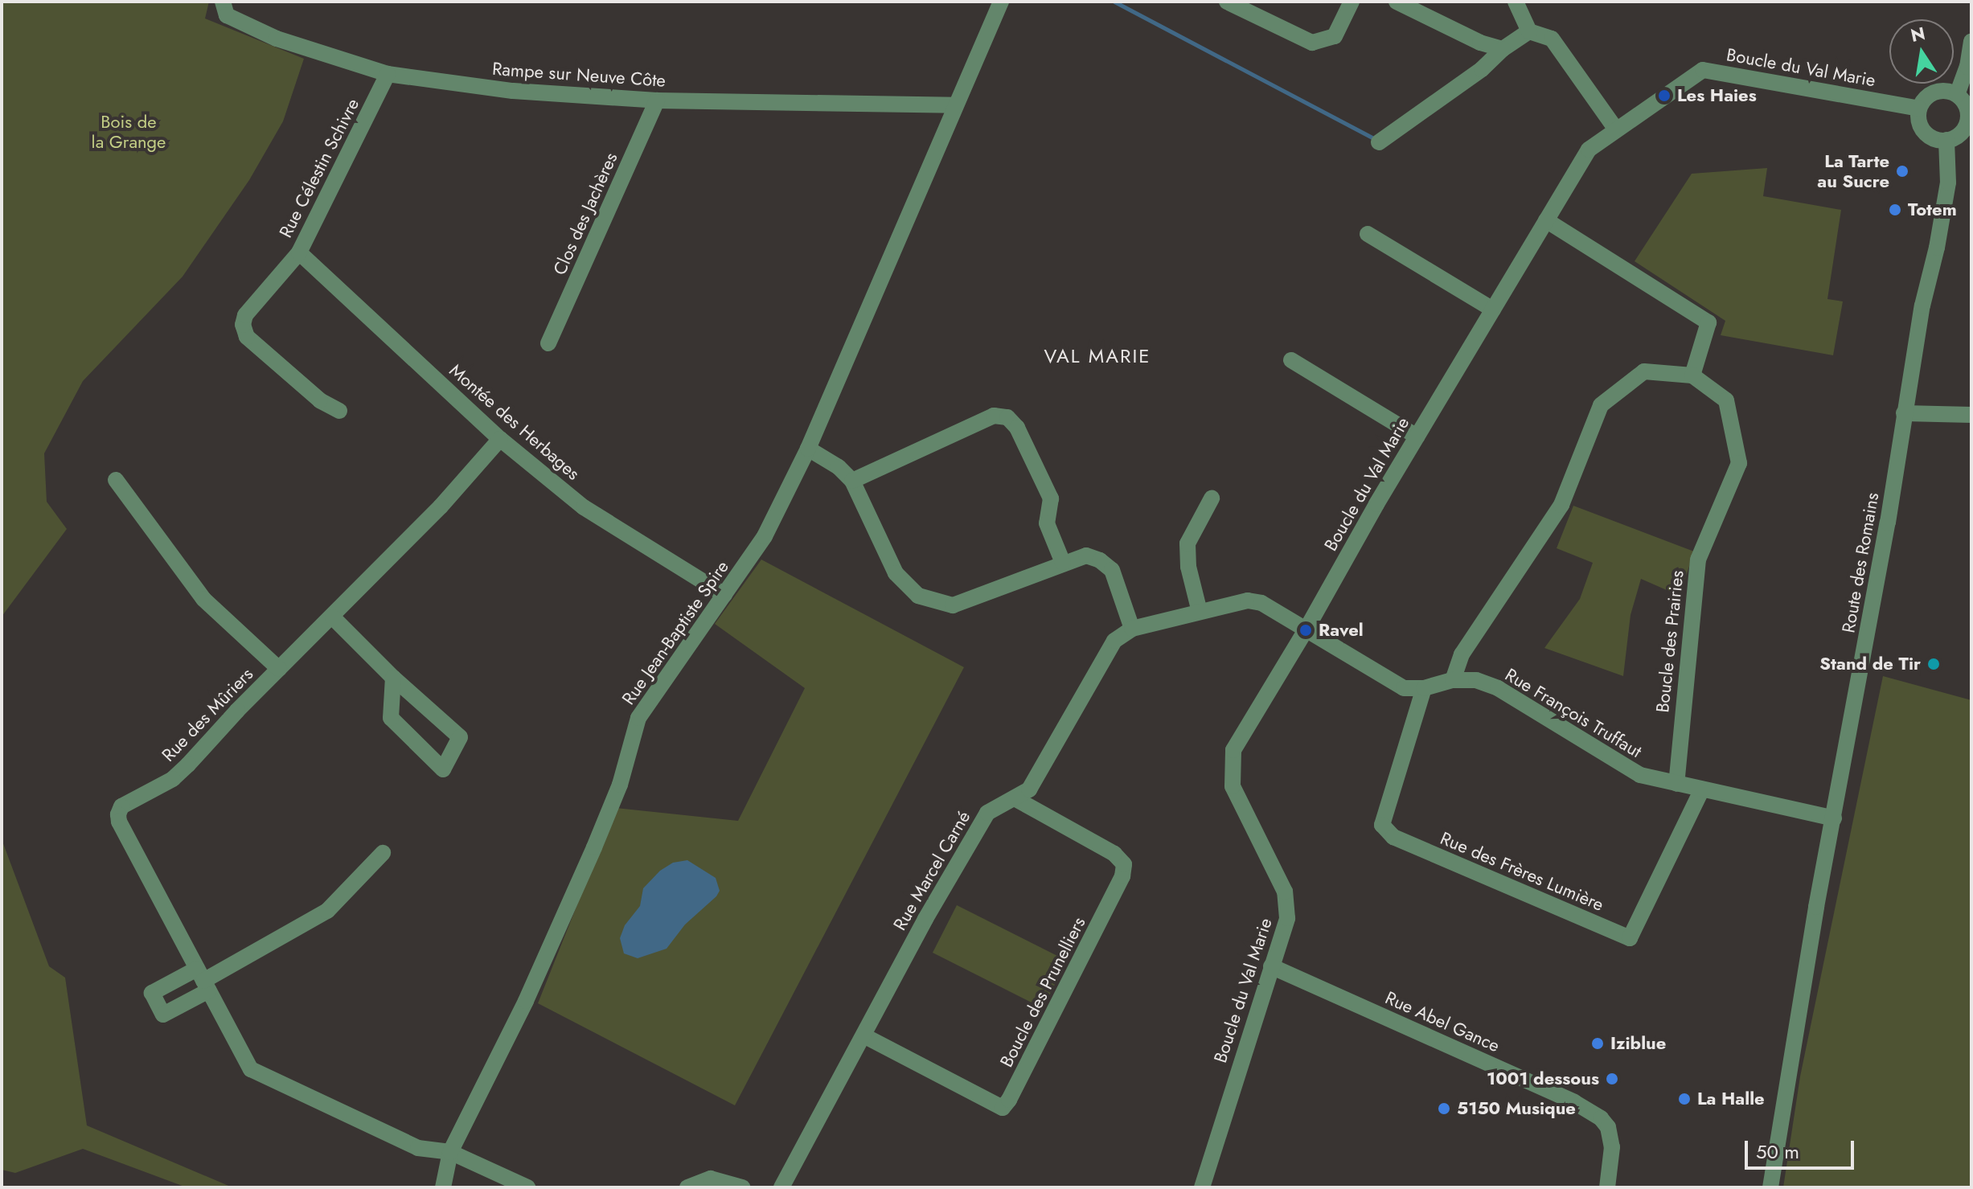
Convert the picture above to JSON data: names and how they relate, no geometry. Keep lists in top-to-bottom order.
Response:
{
  "streets": {
    "street": [
      "Boucle du Val Marie",
      "Rampe sur Neuve Côte",
      "Rue Célestin Schivre",
      "Clos des Jachères",
      "Montée des Herbages",
      "Route des Romains",
      "Rue Jean-Baptiste Spire",
      "Boucle des Prairies",
      "Rue François Truffaut",
      "Rue des Mûriers",
      "Rue Marcel Carné",
      "Rue des Frères Lumière",
      "Boucle des Prunelliers",
      "Rue Abel Gance"
    ]
  },
  "crossings": [
    ["Boucle du Val Marie", "Route des Romains"],
    ["Boucle du Val Marie", "Rue François Truffaut"],
    ["Boucle du Val Marie", "Rue Marcel Carné"],
    ["Boucle du Val Marie", "Rue Abel Gance"],
    ["Rampe sur Neuve Côte", "Rue Célestin Schivre"],
    ["Rampe sur Neuve Côte", "Clos des Jachères"],
    ["Rampe sur Neuve Côte", "Rue Jean-Baptiste Spire"],
    ["Rue Célestin Schivre", "Montée des Herbages"],
    ["Montée des Herbages", "Rue Jean-Baptiste Spire"],
    ["Montée des Herbages", "Rue des Mûriers"],
    ["Route des Romains", "Rue François Truffaut"],
    ["Rue Jean-Baptiste Spire", "Rue des Mûriers"],
    ["Boucle des Prairies", "Rue François Truffaut"],
    ["Rue François Truffaut", "Rue Marcel Carné"],
    ["Rue François Truffaut", "Rue des Frères Lumière"],
    ["Rue Marcel Carné", "Boucle des Prunelliers"]
  ],
  "districts": ["VAL MARIE"],
  "parks": ["Bois de la Grange"],
  "places": [
    "Les Haies",
    "La Tarte au Sucre",
    "Totem",
    "Ravel",
    "Stand de Tir",
    "Iziblue",
    "1001 dessous",
    "La Halle",
    "5150 Musique"
  ],
  "scale_bar": "50 m",
  "north": "top"
}
